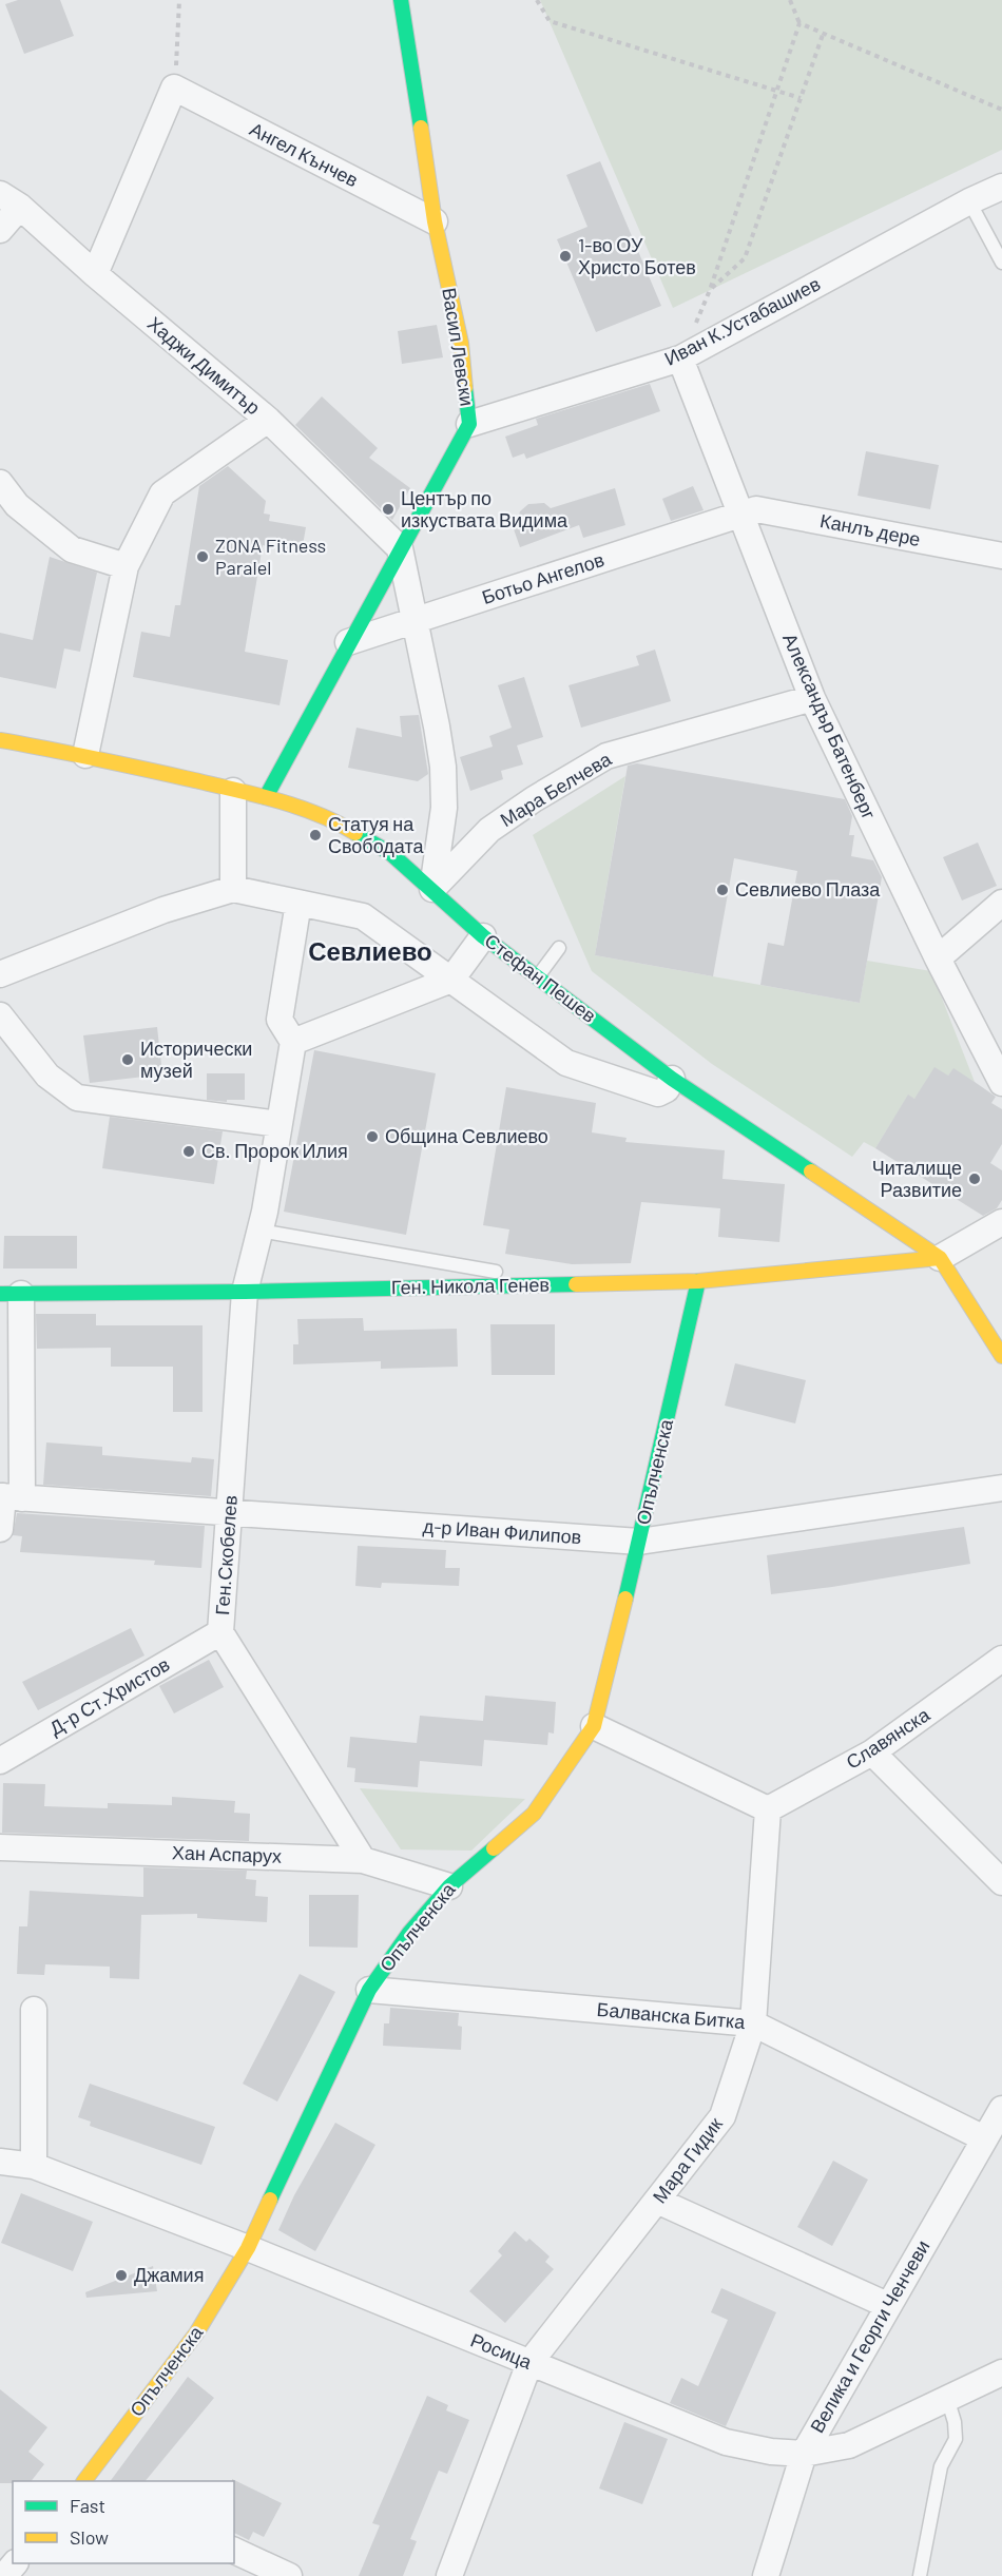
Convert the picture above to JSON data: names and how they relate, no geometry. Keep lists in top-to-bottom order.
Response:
{
  "streets": {
    "street": [
      "Ангел Кънчев",
      "Иван К.Устабашиев",
      "Васил Левски",
      "Хаджи Димитър",
      "Канлъ дере",
      "Ботьо Ангелов",
      "Александър Батенберг",
      "Мара Белчева",
      "Стефан Пешев",
      "Ген. Никола Генев",
      "Опълченска",
      "д-р Иван Филипов",
      "Ген.Скобелев",
      "Д-р Ст.Христов",
      "Славянска",
      "Хан Аспарух",
      "Балванска Битка",
      "Мара Гидик",
      "Велика и Георги Ченчеви",
      "Росица"
    ]
  },
  "crossings": [
    ["Ангел Кънчев", "Васил Левски"],
    ["Иван К.Устабашиев", "Васил Левски"],
    ["Иван К.Устабашиев", "Александър Батенберг"],
    ["Васил Левски", "Хаджи Димитър"],
    ["Васил Левски", "Ботьо Ангелов"],
    ["Васил Левски", "Стефан Пешев"],
    ["Канлъ дере", "Ботьо Ангелов"],
    ["Канлъ дере", "Александър Батенберг"],
    ["Ботьо Ангелов", "Александър Батенберг"],
    ["Александър Батенберг", "Мара Белчева"],
    ["Мара Белчева", "Стефан Пешев"],
    ["Стефан Пешев", "Ген. Никола Генев"],
    ["Ген. Никола Генев", "Опълченска"],
    ["Ген. Никола Генев", "Ген.Скобелев"],
    ["Опълченска", "д-р Иван Филипов"],
    ["Опълченска", "Хан Аспарух"],
    ["Опълченска", "Балванска Битка"],
    ["Опълченска", "Росица"],
    ["д-р Иван Филипов", "Ген.Скобелев"],
    ["Ген.Скобелев", "Д-р Ст.Христов"],
    ["Ген.Скобелев", "Хан Аспарух"],
    ["Славянска", "Мара Гидик"],
    ["Балванска Битка", "Мара Гидик"],
    ["Балванска Битка", "Велика и Георги Ченчеви"],
    ["Мара Гидик", "Росица"],
    ["Велика и Георги Ченчеви", "Росица"]
  ],
  "districts": ["Севлиево"],
  "places": [
    "1-во ОУ Христо Ботев",
    "Център по изкуствата Видима",
    "ZONA Fitness Paralel",
    "Статуя на Свободата",
    "Севлиево Плаза",
    "Исторически музей",
    "Община Севлиево",
    "Св. Пророк Илия",
    "Читалище Развитие",
    "Джамия"
  ],
  "legend": ["Fast", "Slow"]
}
